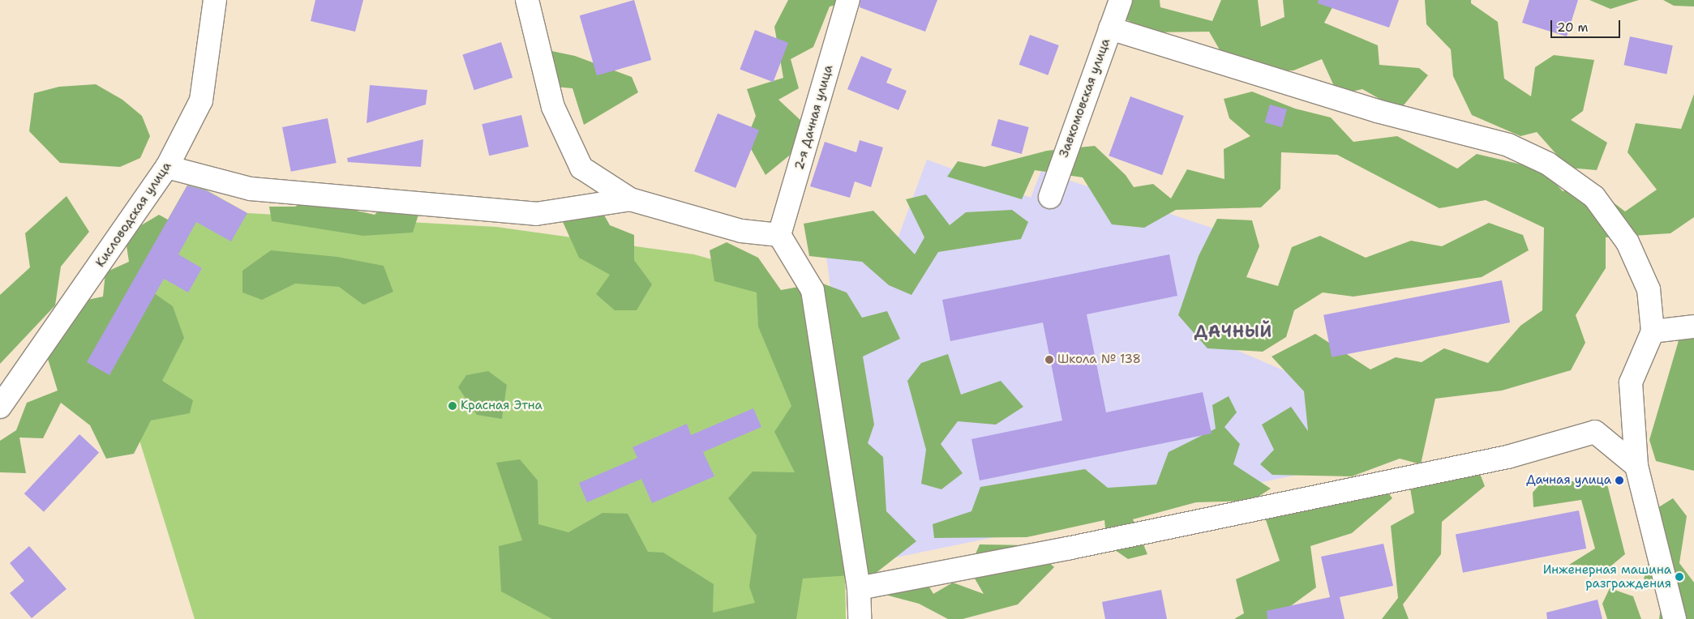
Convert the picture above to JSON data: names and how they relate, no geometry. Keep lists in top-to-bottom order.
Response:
{
  "streets": {
    "street": ["Завкомовская улица", "2-я Дачная улица", "Кисловодская улица"]
  },
  "districts": ["ДАЧНЫЙ"],
  "places": [
    "Школа № 138",
    "Красная Этна",
    "Дачная улица",
    "Инженерная машина разграждения"
  ],
  "scale_bar": "20 m"
}
